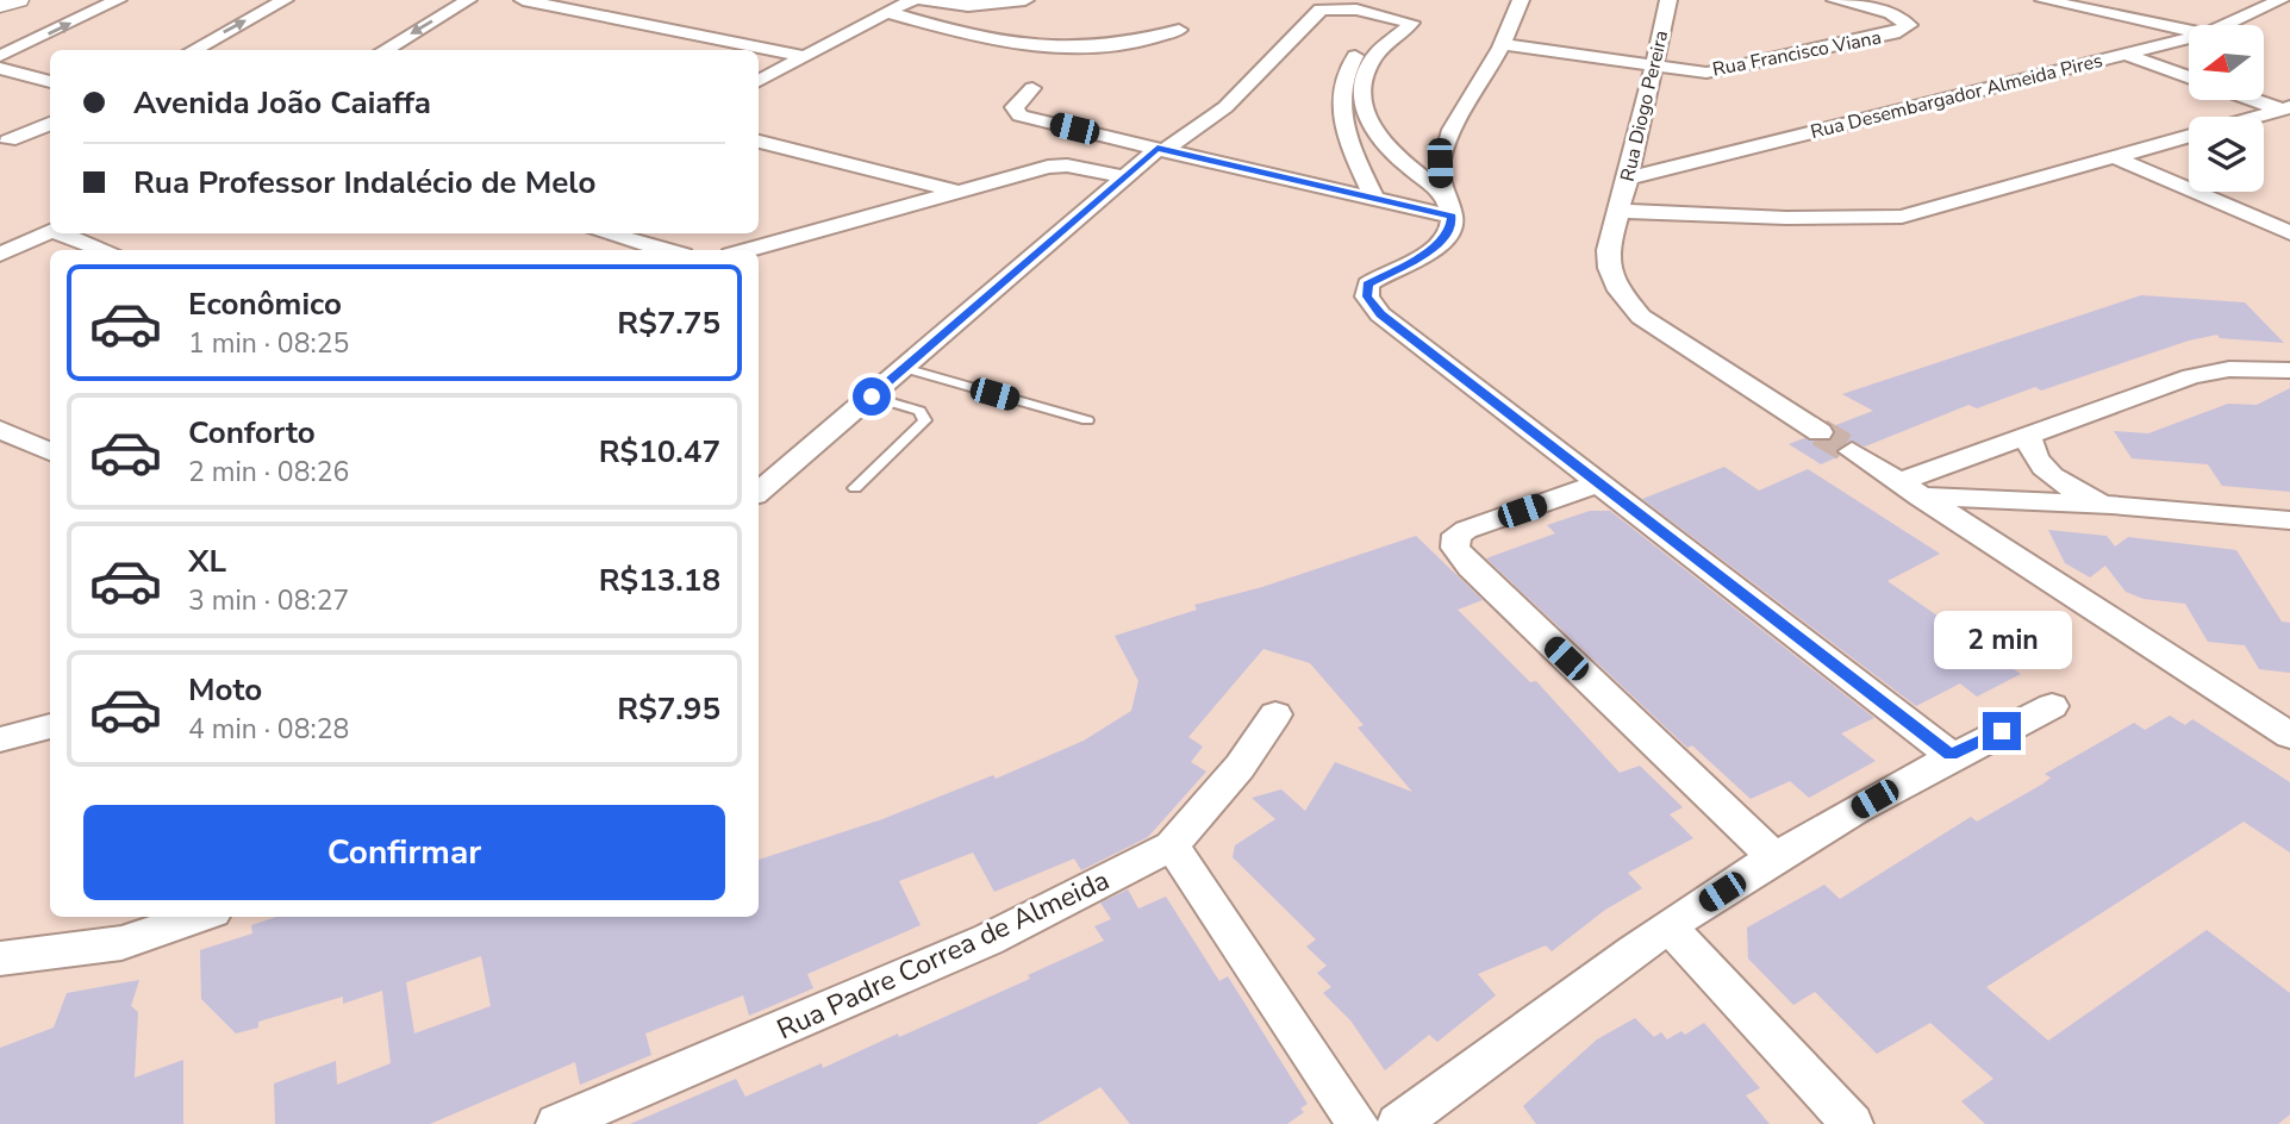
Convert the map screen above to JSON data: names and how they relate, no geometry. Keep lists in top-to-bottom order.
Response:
{
  "streets": {
    "street": [
      "Rua Francisco Viana",
      "Rua Desembargador Almeida Pires",
      "Rua Diogo Pereira",
      "Rua Padre Correa de Almeida"
    ]
  },
  "crossings": [
    ["Rua Francisco Viana", "Rua Diogo Pereira"],
    ["Rua Desembargador Almeida Pires", "Rua Diogo Pereira"]
  ],
  "north": "left",
  "page": {
    "banner": ["Avenida João Caiaffa", "Rua Professor Indalécio de Melo"],
    "list": [
      {
        "name": "Econômico",
        "note": "1 min · 08:25",
        "value": "R$7.75"
      },
      {
        "name": "Conforto",
        "note": "2 min · 08:26",
        "value": "R$10.47"
      },
      {
        "name": "XL",
        "note": "3 min · 08:27",
        "value": "R$13.18"
      },
      {
        "name": "Moto",
        "note": "4 min · 08:28",
        "value": "R$7.95"
      }
    ],
    "bubble": "2 min",
    "buttons": "Confirmar"
  }
}
